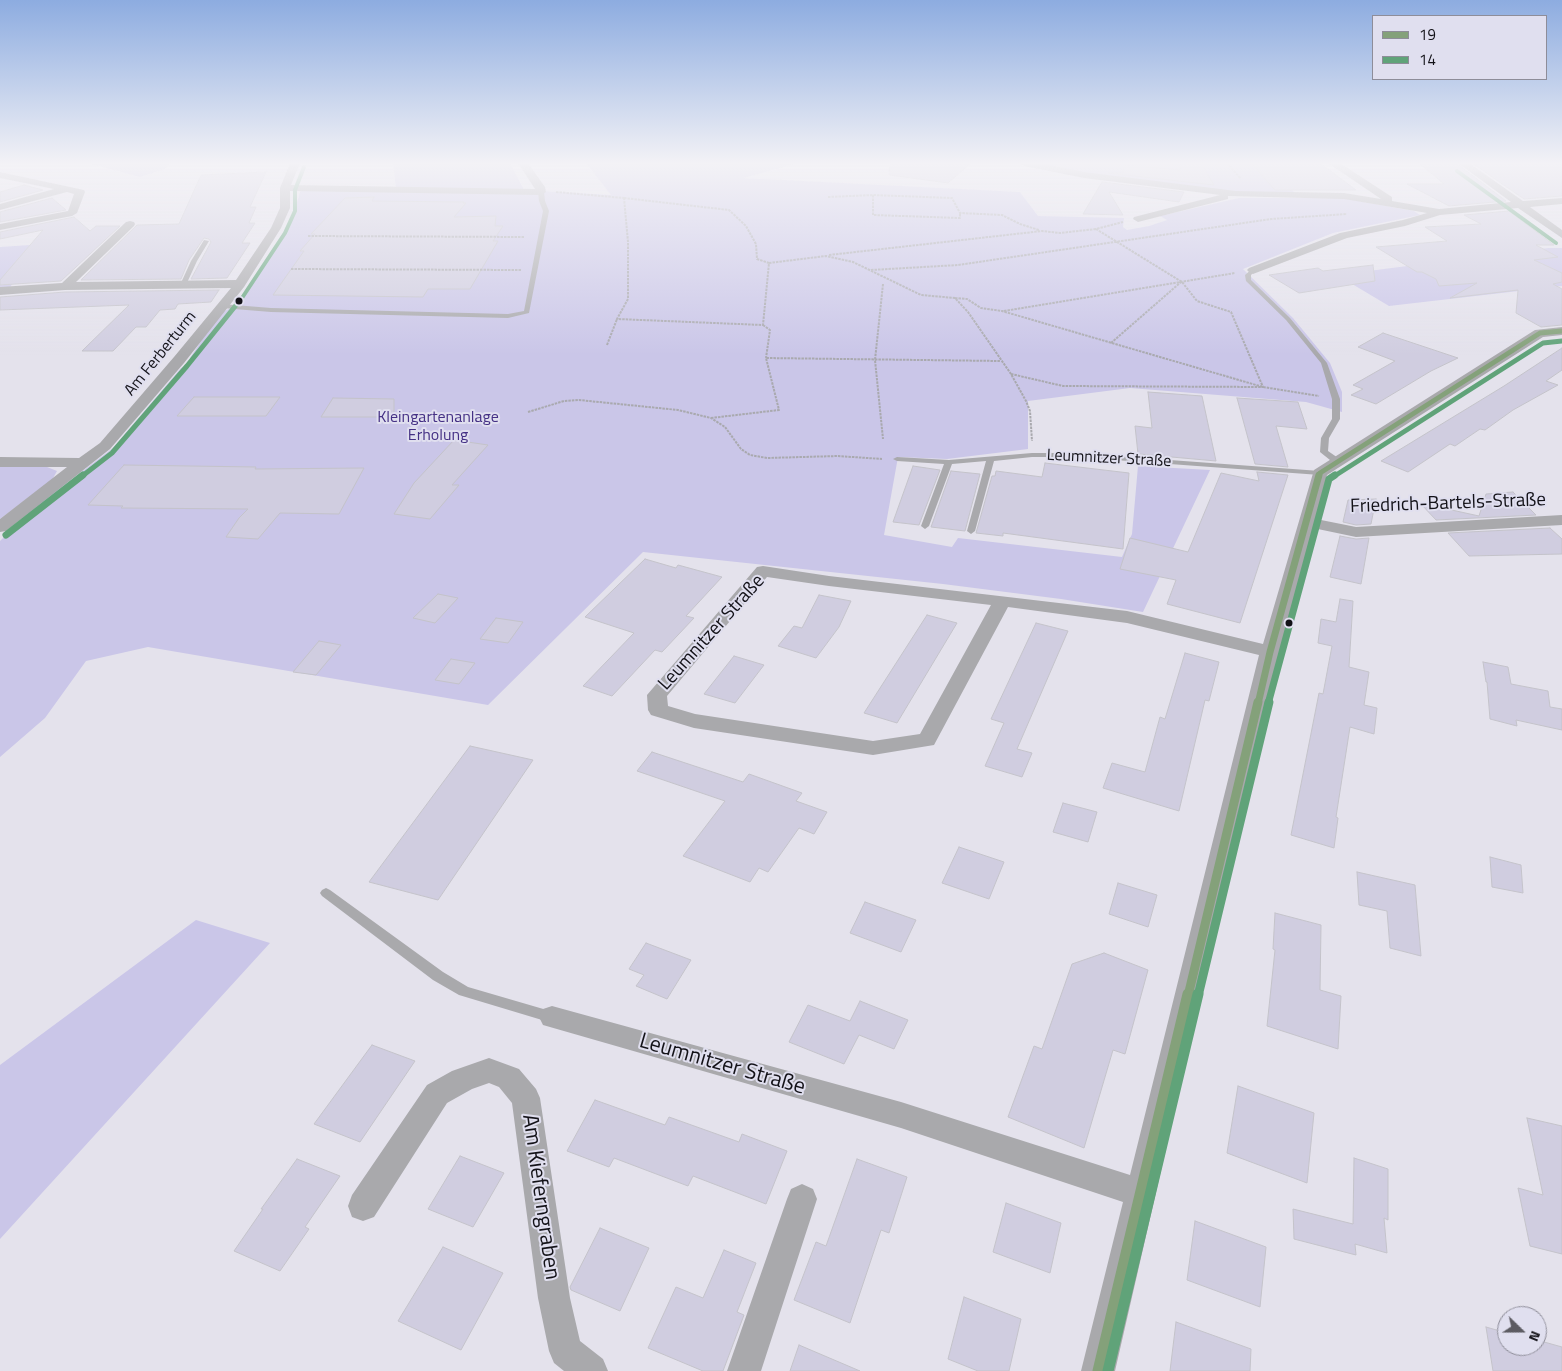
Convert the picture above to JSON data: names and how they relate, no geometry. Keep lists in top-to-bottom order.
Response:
{
  "streets": {
    "street": [
      "Am Ferberturm",
      "Leumnitzer Straße",
      "Friedrich-Bartels-Straße",
      "Am Kieferngraben"
    ]
  },
  "parks": ["Kleingartenanlage Erholung"],
  "lines": ["transit line 14", "transit line 19"],
  "legend": ["19", "14"],
  "north": "right"
}
